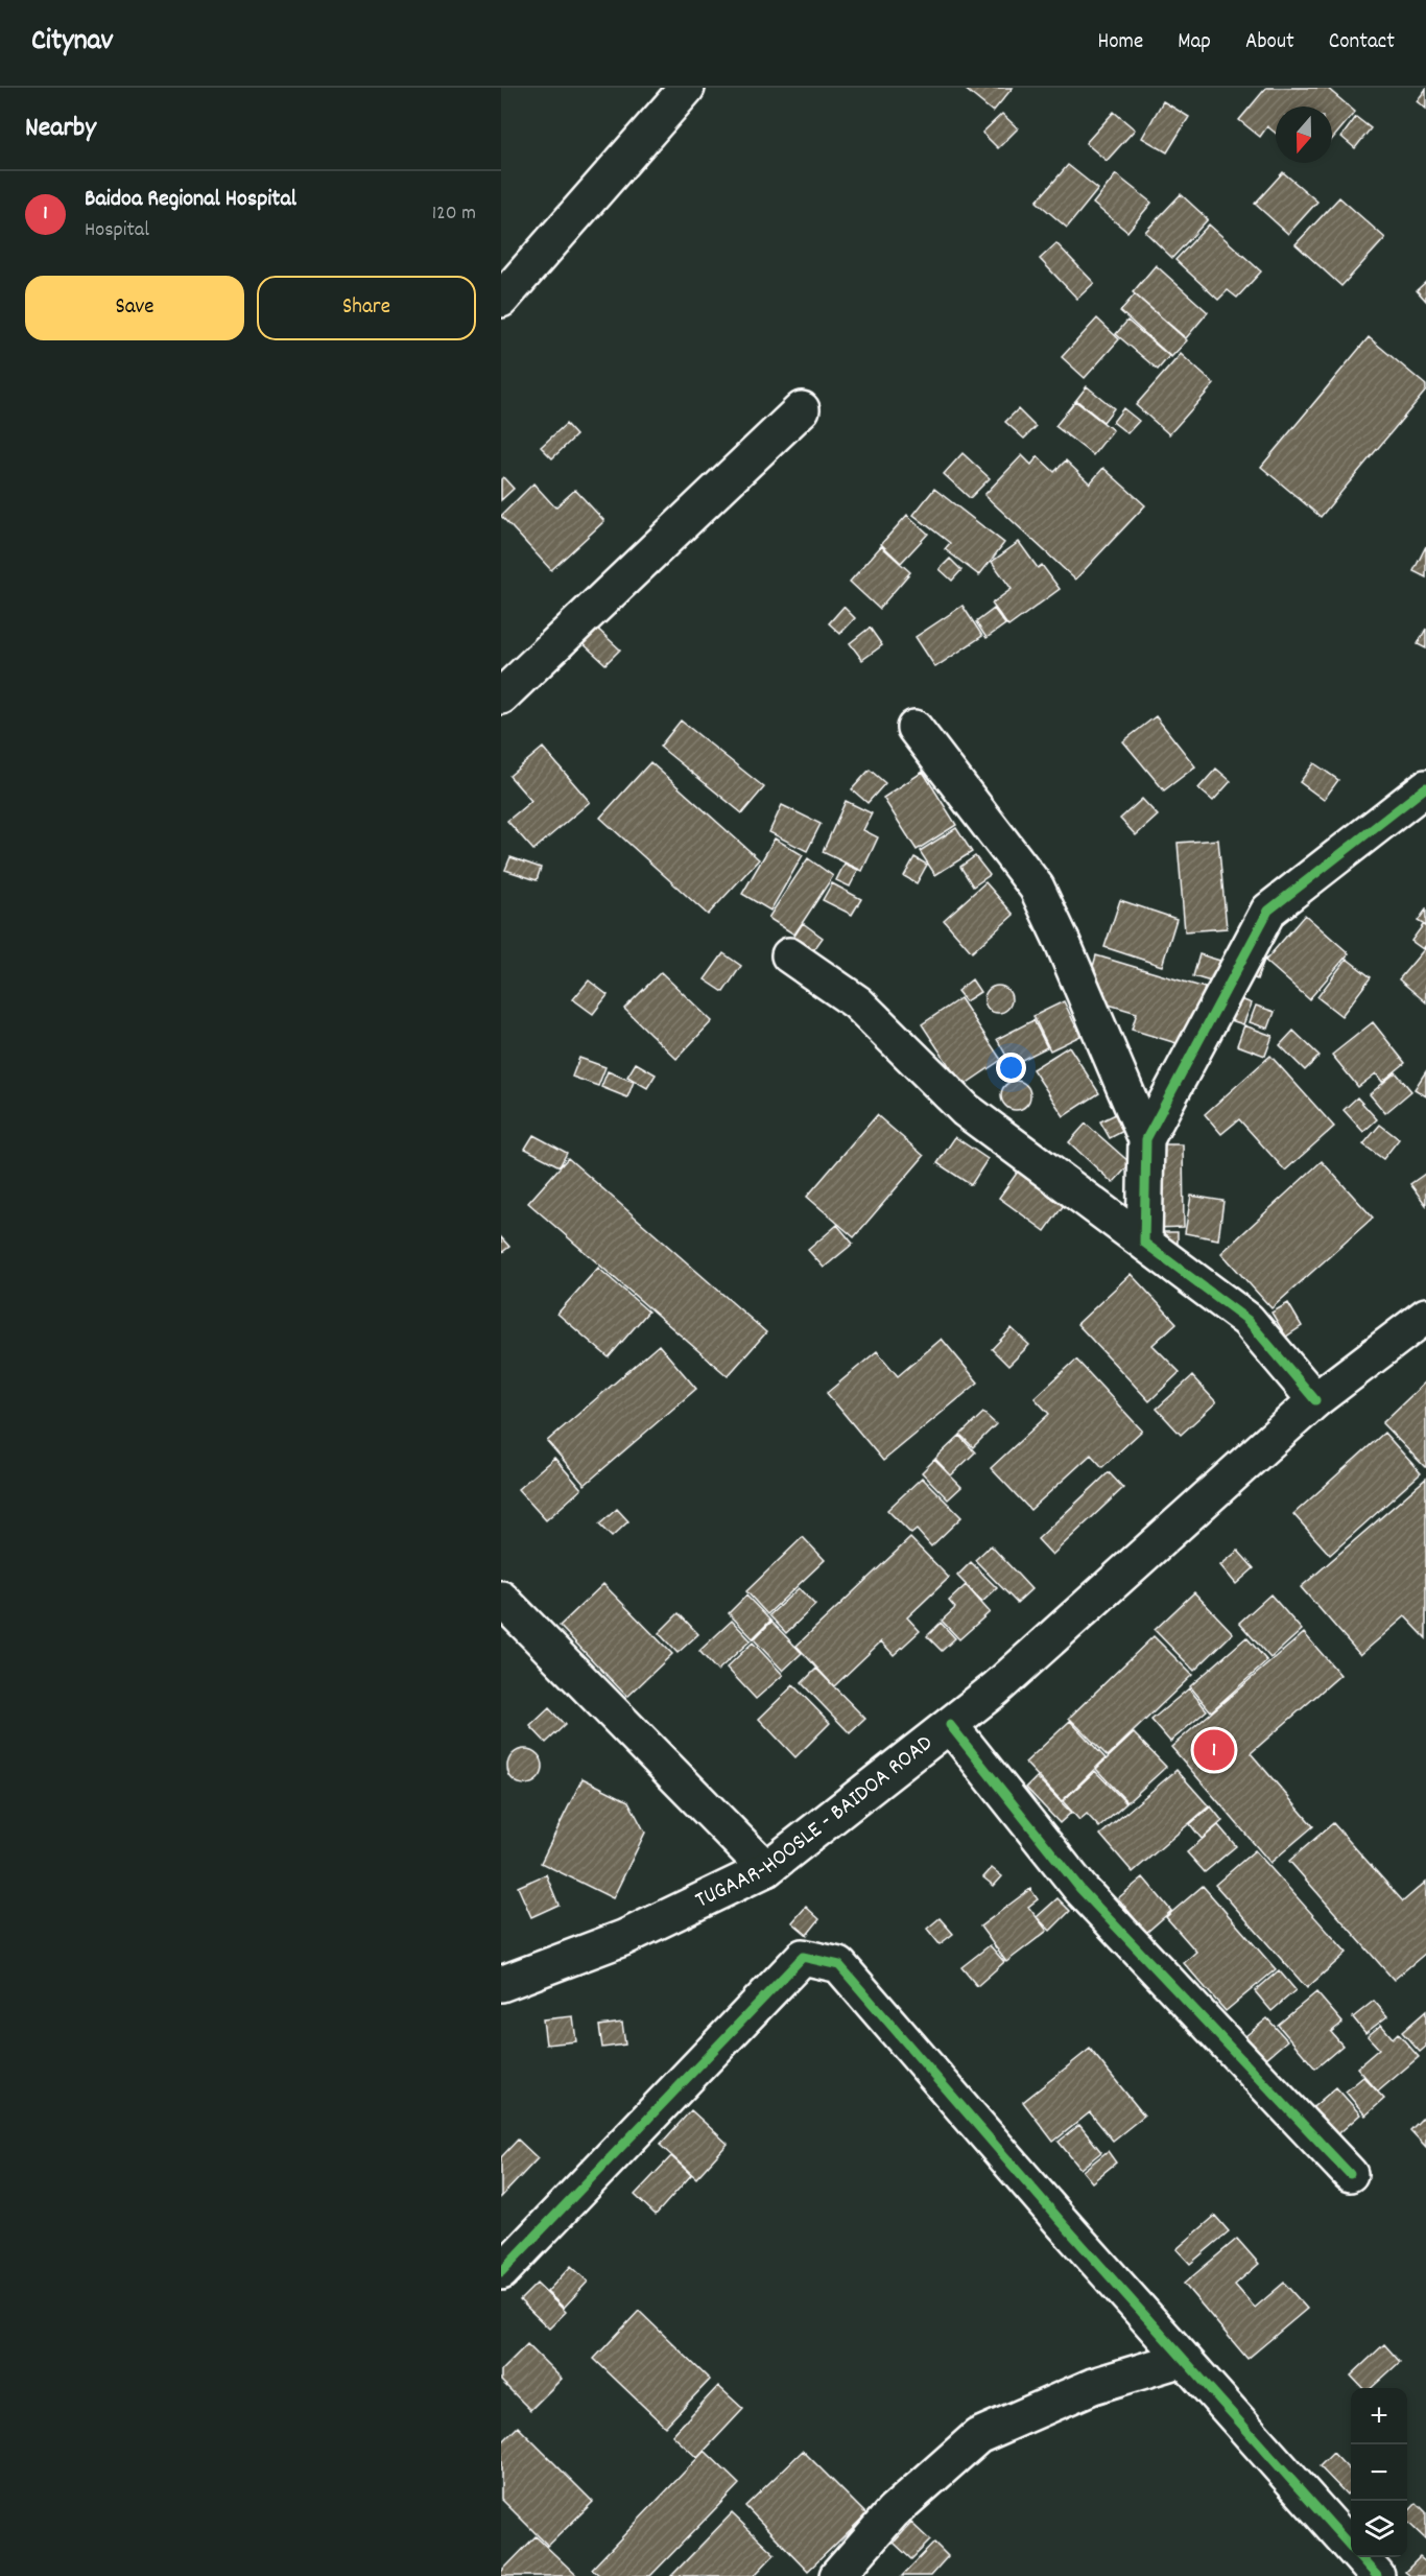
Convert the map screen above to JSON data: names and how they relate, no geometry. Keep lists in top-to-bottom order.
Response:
{
  "streets": {
    "street": ["TUGAAR-HOOSLE - BAIDOA ROAD"]
  },
  "north": "bottom",
  "page": {
    "header": "Citynav",
    "nav": [
      "Home",
      "Map",
      "About",
      "Contact"
    ],
    "heading": "Nearby",
    "list": [
      {
        "mark": "1",
        "name": "Baidoa Regional Hospital",
        "note": "Hospital",
        "value": "120 m"
      }
    ],
    "buttons": ["Save", "Share"],
    "pins": "1",
    "map_buttons": ["+", "−"]
  }
}
